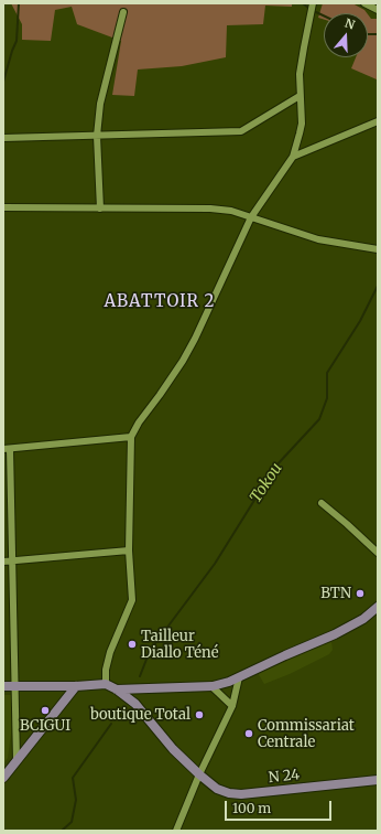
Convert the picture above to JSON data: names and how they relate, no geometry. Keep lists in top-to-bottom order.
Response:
{
  "streets": {
    "main road": ["N 24"]
  },
  "districts": ["ABATTOIR 2"],
  "water": ["Tokou"],
  "places": [
    "BTN",
    "Tailleur Diallo Téné",
    "BCIGUI",
    "boutique Total",
    "Commissariat Centrale"
  ],
  "scale_bar": "100 m",
  "north": "top"
}
